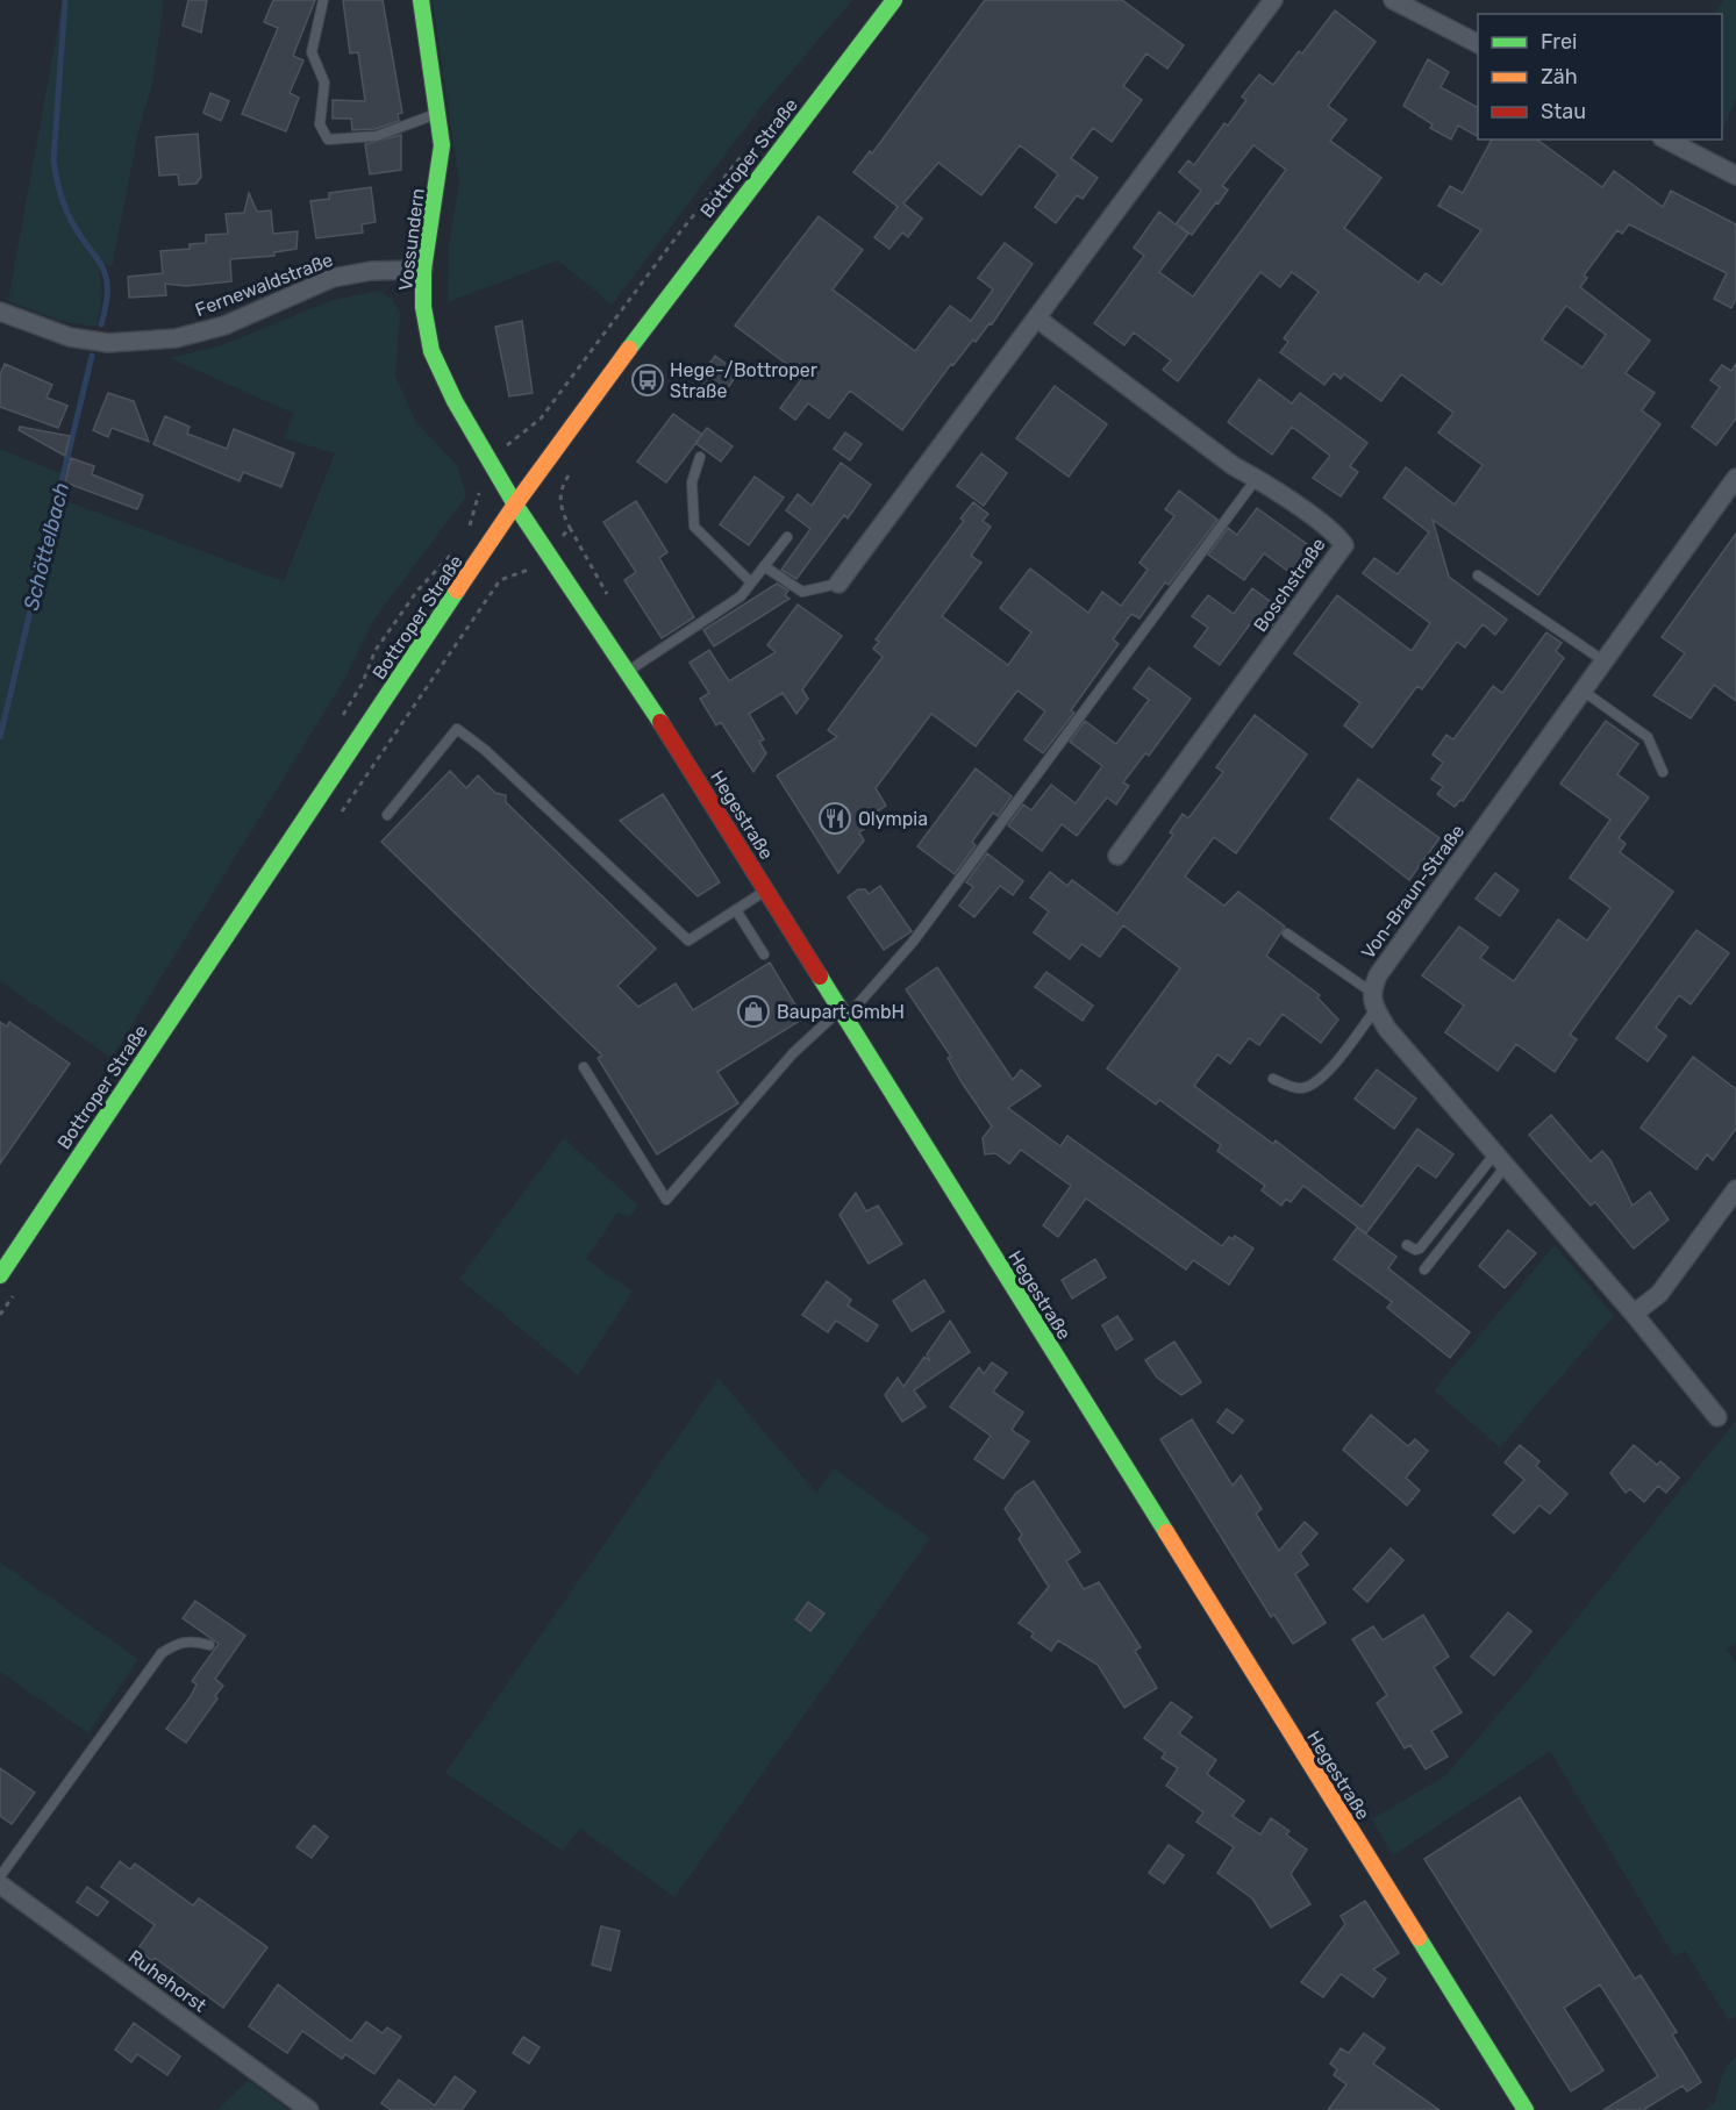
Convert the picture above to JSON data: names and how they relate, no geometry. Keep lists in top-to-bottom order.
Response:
{
  "streets": {
    "street": [
      "Bottroper Straße",
      "Vossundern",
      "Fernewaldstraße",
      "Boschstraße",
      "Hegestraße",
      "Von-Braun-Straße",
      "Ruhehorst"
    ]
  },
  "crossings": [
    ["Bottroper Straße", "Vossundern"],
    ["Bottroper Straße", "Hegestraße"],
    ["Vossundern", "Fernewaldstraße"],
    ["Vossundern", "Hegestraße"]
  ],
  "water": ["Schöttelbach"],
  "places": {
    "bus stop": ["Hege-/Bottroper Straße"],
    "restaurant": ["Olympia"],
    "shop": ["Baupart GmbH"]
  },
  "legend": ["Frei", "Zäh", "Stau"]
}
